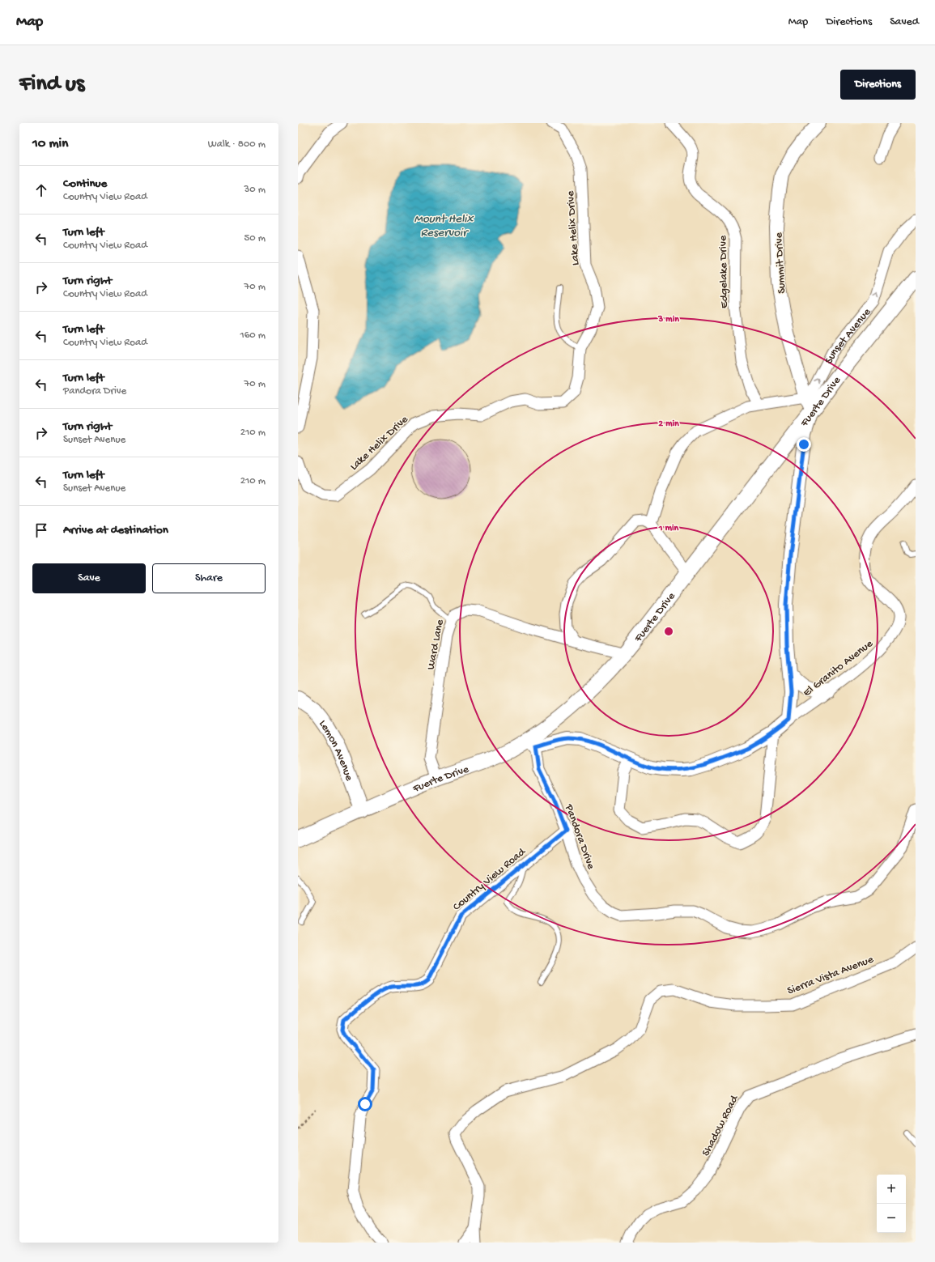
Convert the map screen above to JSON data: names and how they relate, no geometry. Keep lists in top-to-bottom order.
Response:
{
  "streets": {
    "main road": ["Fuerte Drive", "Lemon Avenue"],
    "street": [
      "Lake Helix Drive",
      "Summit Drive",
      "Edgelake Drive",
      "Sunset Avenue",
      "Ward Lane",
      "El Granito Avenue",
      "Pandora Drive",
      "Country View Road",
      "Sierra Vista Avenue",
      "Shadow Road"
    ]
  },
  "crossings": [
    ["Summit Drive", "Sunset Avenue"],
    ["Summit Drive", "Fuerte Drive"],
    ["Sunset Avenue", "Fuerte Drive"],
    ["Sunset Avenue", "El Granito Avenue"],
    ["Fuerte Drive", "Ward Lane"],
    ["Fuerte Drive", "Lemon Avenue"],
    ["Fuerte Drive", "Pandora Drive"],
    ["Pandora Drive", "Country View Road"]
  ],
  "one_way": ["Sunset Avenue"],
  "water": ["Mount Helix Reservoir"],
  "page": {
    "header": "Map",
    "nav": ["Map", "Directions", "Saved"],
    "buttons": [
      "Directions",
      ["Save", "Share"]
    ],
    "title": "Find us",
    "heading": ["10 min", "Walk · 800 m"],
    "list": [
      ["Continue", "Country View Road", "30 m"],
      ["Turn left", "Country View Road", "50 m"],
      ["Turn right", "Country View Road", "70 m"],
      ["Turn left", "Country View Road", "160 m"],
      ["Turn left", "Pandora Drive", "70 m"],
      ["Turn right", "Sunset Avenue", "210 m"],
      ["Turn left", "Sunset Avenue", "210 m"],
      "Arrive at destination"
    ],
    "map_buttons": ["+", "−"]
  },
  "rings": ["3 min", "2 min", "1 min"]
}
